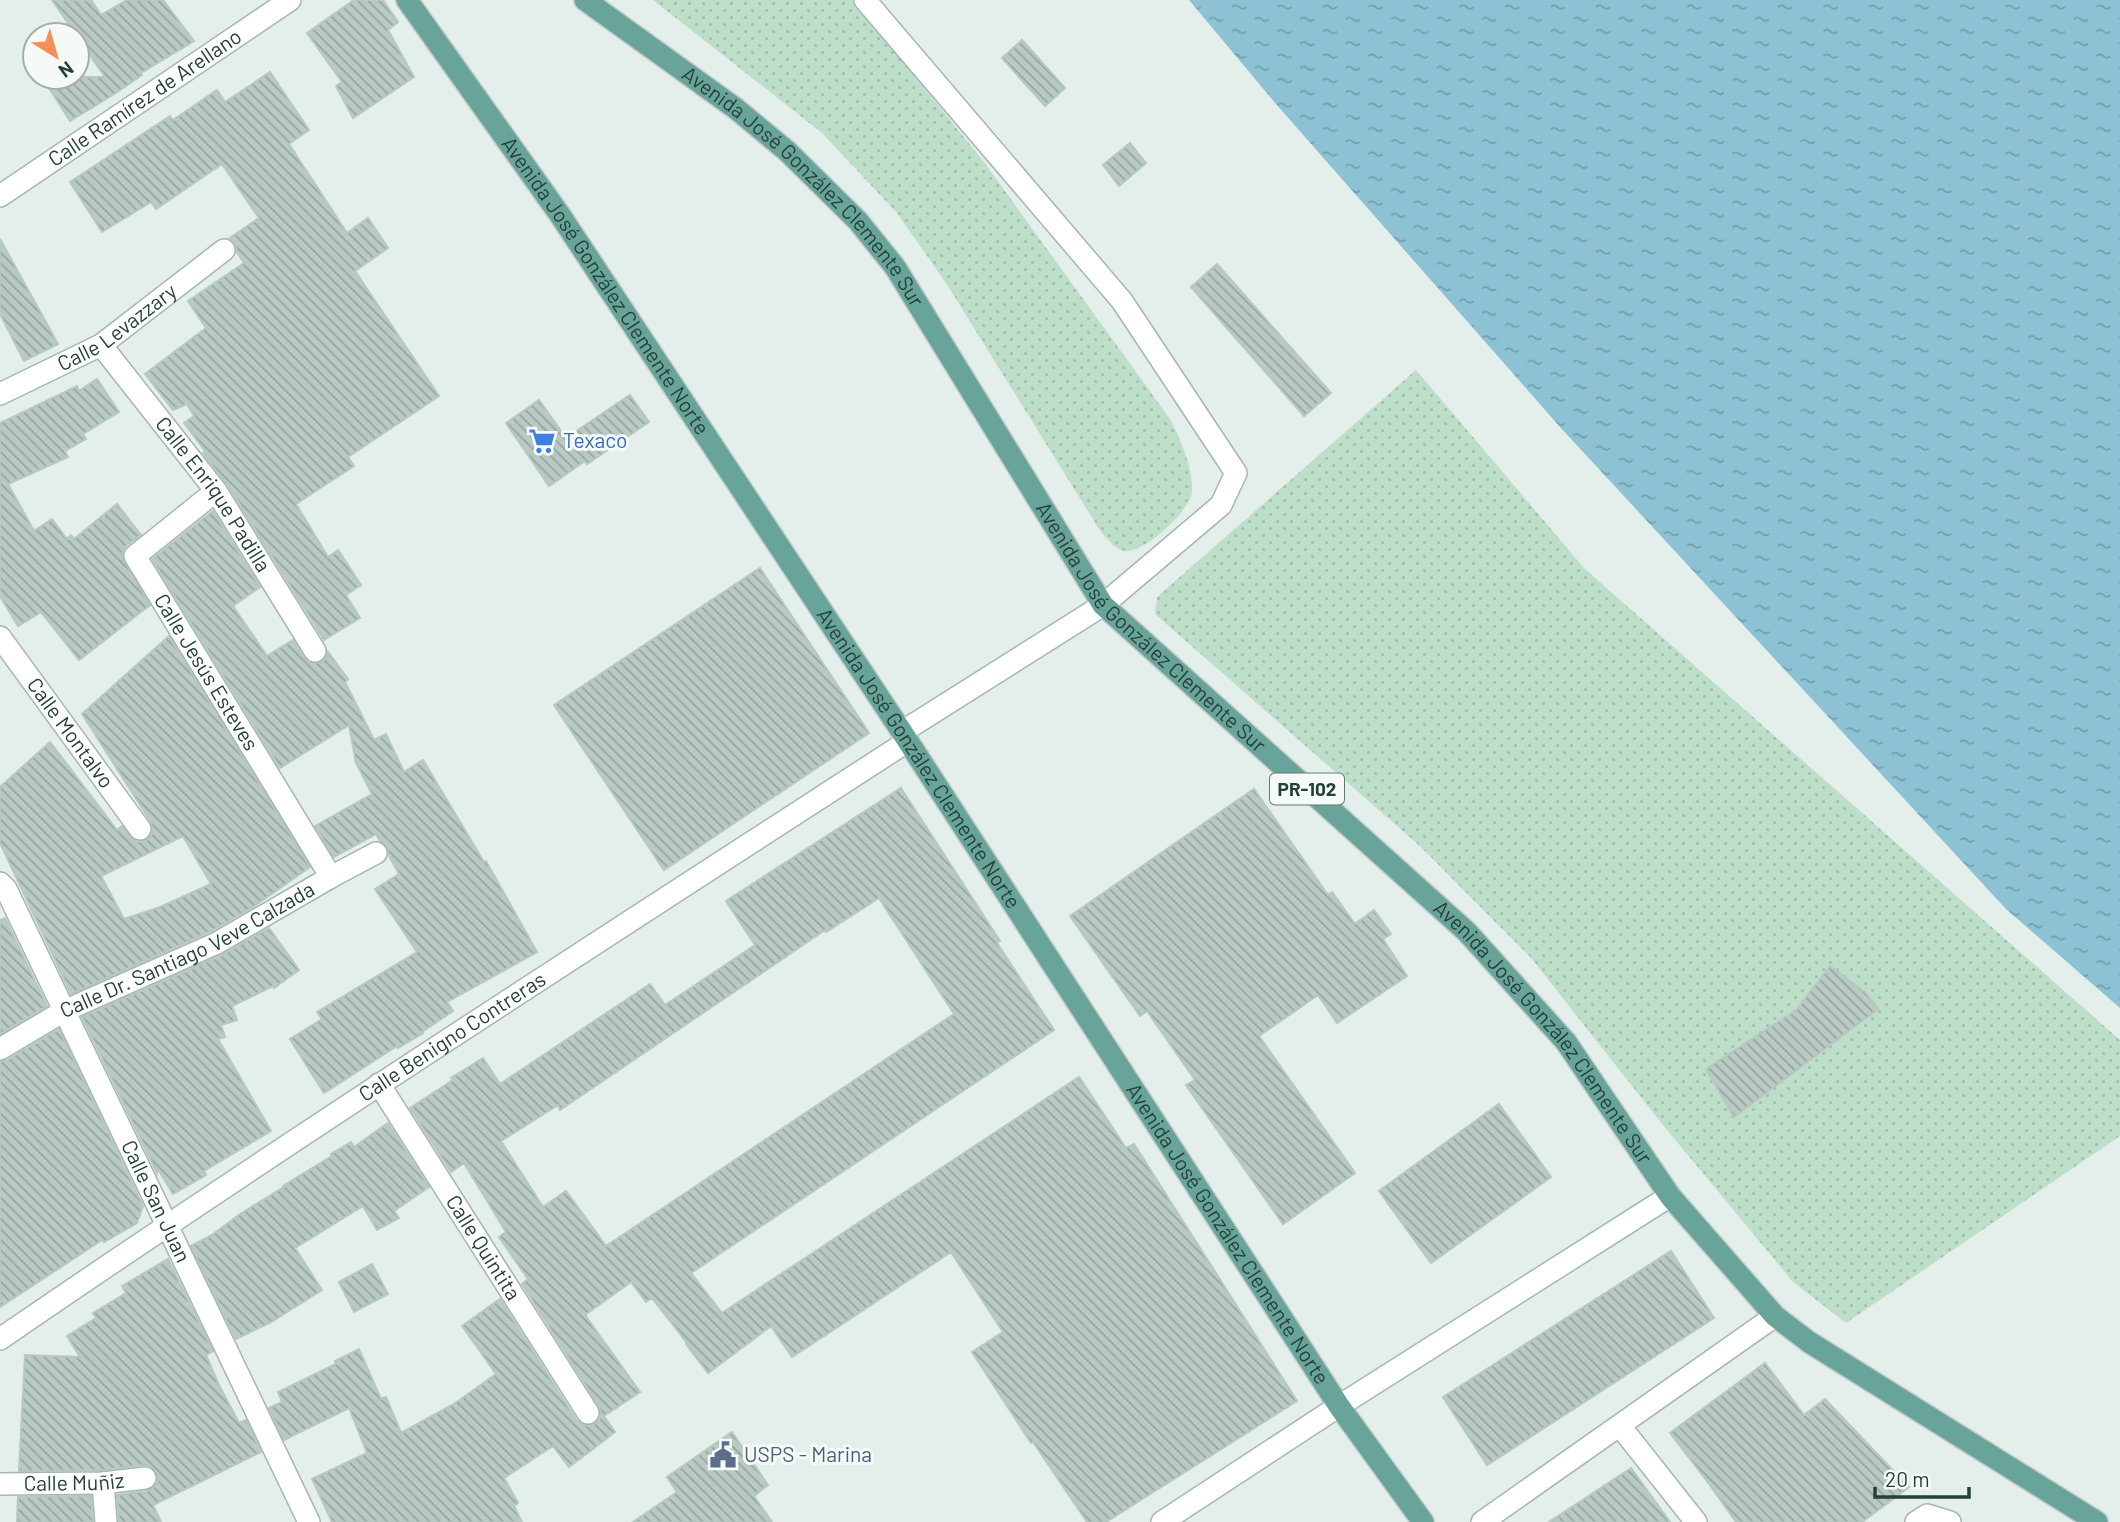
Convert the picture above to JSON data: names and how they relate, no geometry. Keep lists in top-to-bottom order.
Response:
{
  "streets": {
    "main road": ["Avenida José González Clemente Sur", "Avenida José González Clemente Norte", "PR-102"],
    "street": [
      "Calle Ramírez de Arellano",
      "Calle Levazzary",
      "Calle Enrique Padilla",
      "Calle Jesús Esteves",
      "Calle Montalvo",
      "Calle Dr. Santiago Veve Calzada",
      "Calle Benigno Contreras",
      "Calle San Juan",
      "Calle Quintita",
      "Calle Muñiz"
    ]
  },
  "crossings": [
    ["Avenida José González Clemente Sur", "Calle Benigno Contreras"],
    ["Avenida José González Clemente Norte", "Calle Benigno Contreras"],
    ["Calle Levazzary", "Calle Enrique Padilla"],
    ["Calle Enrique Padilla", "Calle Jesús Esteves"],
    ["Calle Jesús Esteves", "Calle Dr. Santiago Veve Calzada"],
    ["Calle Dr. Santiago Veve Calzada", "Calle San Juan"],
    ["Calle Benigno Contreras", "Calle San Juan"],
    ["Calle Benigno Contreras", "Calle Quintita"]
  ],
  "places": {
    "supermarket": ["Texaco"],
    "public building": ["USPS - Marina"]
  },
  "scale_bar": "20 m",
  "north": "bottom right"
}
